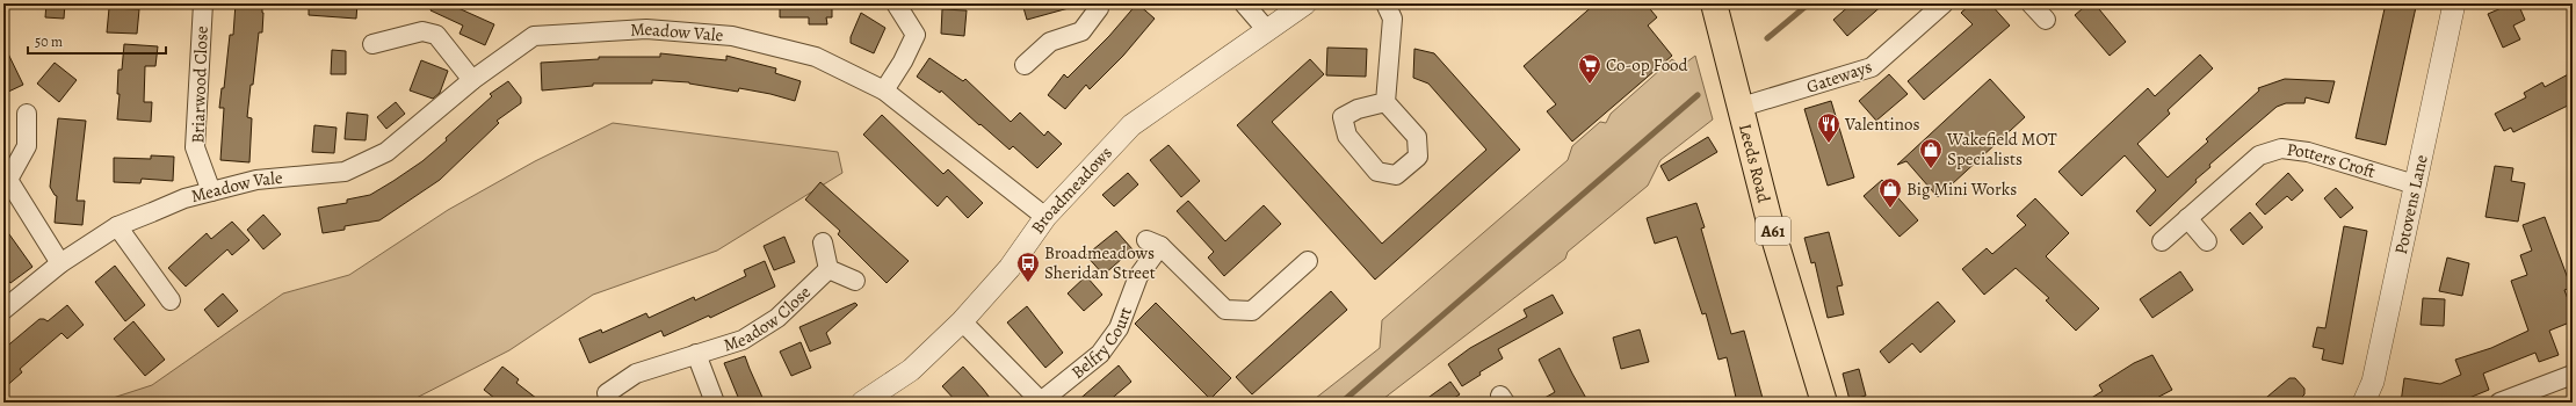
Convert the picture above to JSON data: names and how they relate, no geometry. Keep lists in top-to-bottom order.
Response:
{
  "streets": {
    "main road": ["Leeds Road", "A61"],
    "street": [
      "Meadow Vale",
      "Gateways",
      "Briarwood Close",
      "Potters Croft",
      "Broadmeadows",
      "Potovens Lane",
      "Meadow Close",
      "Belfry Court"
    ]
  },
  "crossings": [
    ["Meadow Vale", "Briarwood Close"],
    ["Meadow Vale", "Broadmeadows"],
    ["Gateways", "Leeds Road"],
    ["Potters Croft", "Potovens Lane"]
  ],
  "places": {
    "supermarket": ["Co-op Food"],
    "restaurant": ["Valentinos"],
    "shop": ["Wakefield MOT Specialists", "Big Mini Works"],
    "bus stop": ["Broadmeadows Sheridan Street"]
  },
  "scale_bar": "50 m"
}
